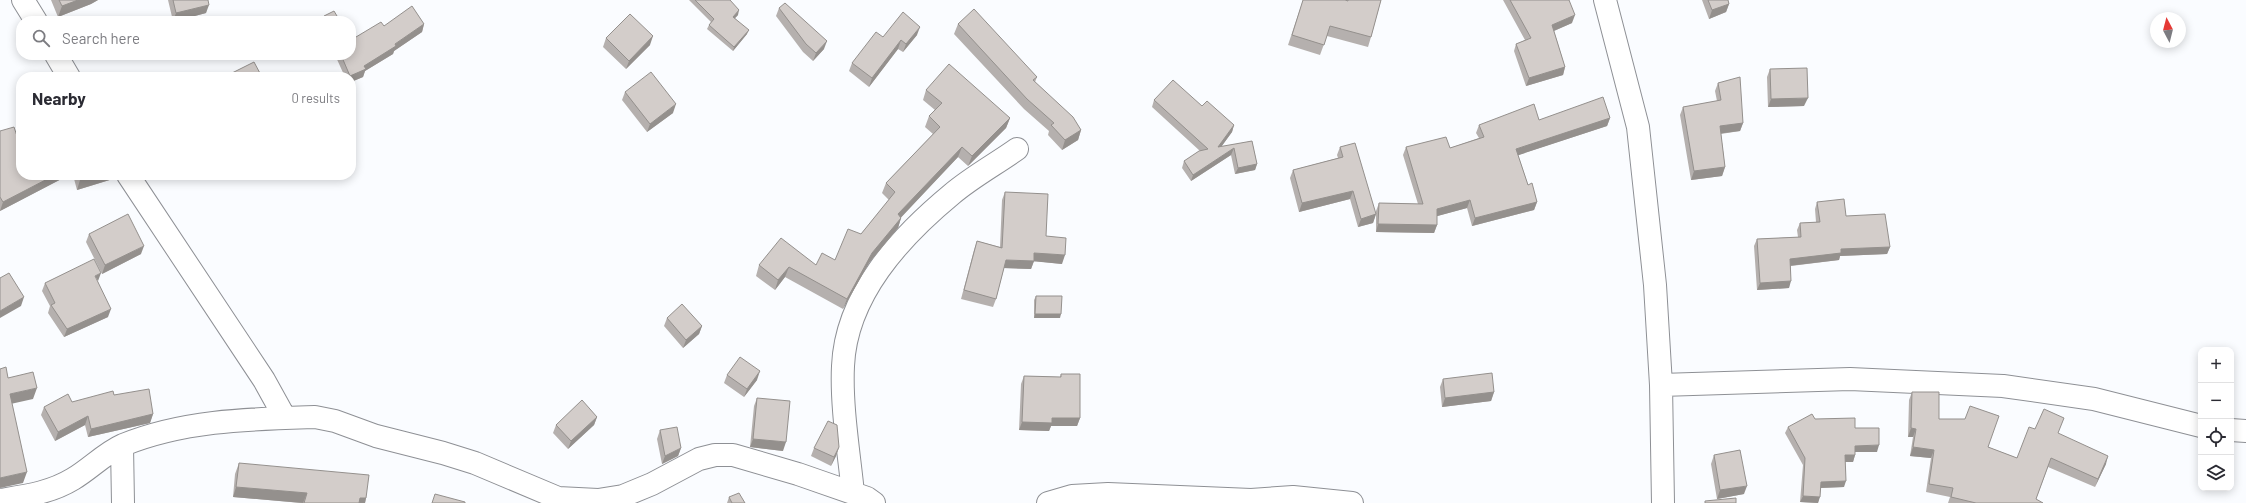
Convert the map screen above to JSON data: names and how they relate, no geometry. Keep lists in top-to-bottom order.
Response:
{
  "north": "top",
  "page": {
    "search": "Search here",
    "heading": ["Nearby", "0 results"],
    "map_buttons": ["+", "−"]
  }
}
